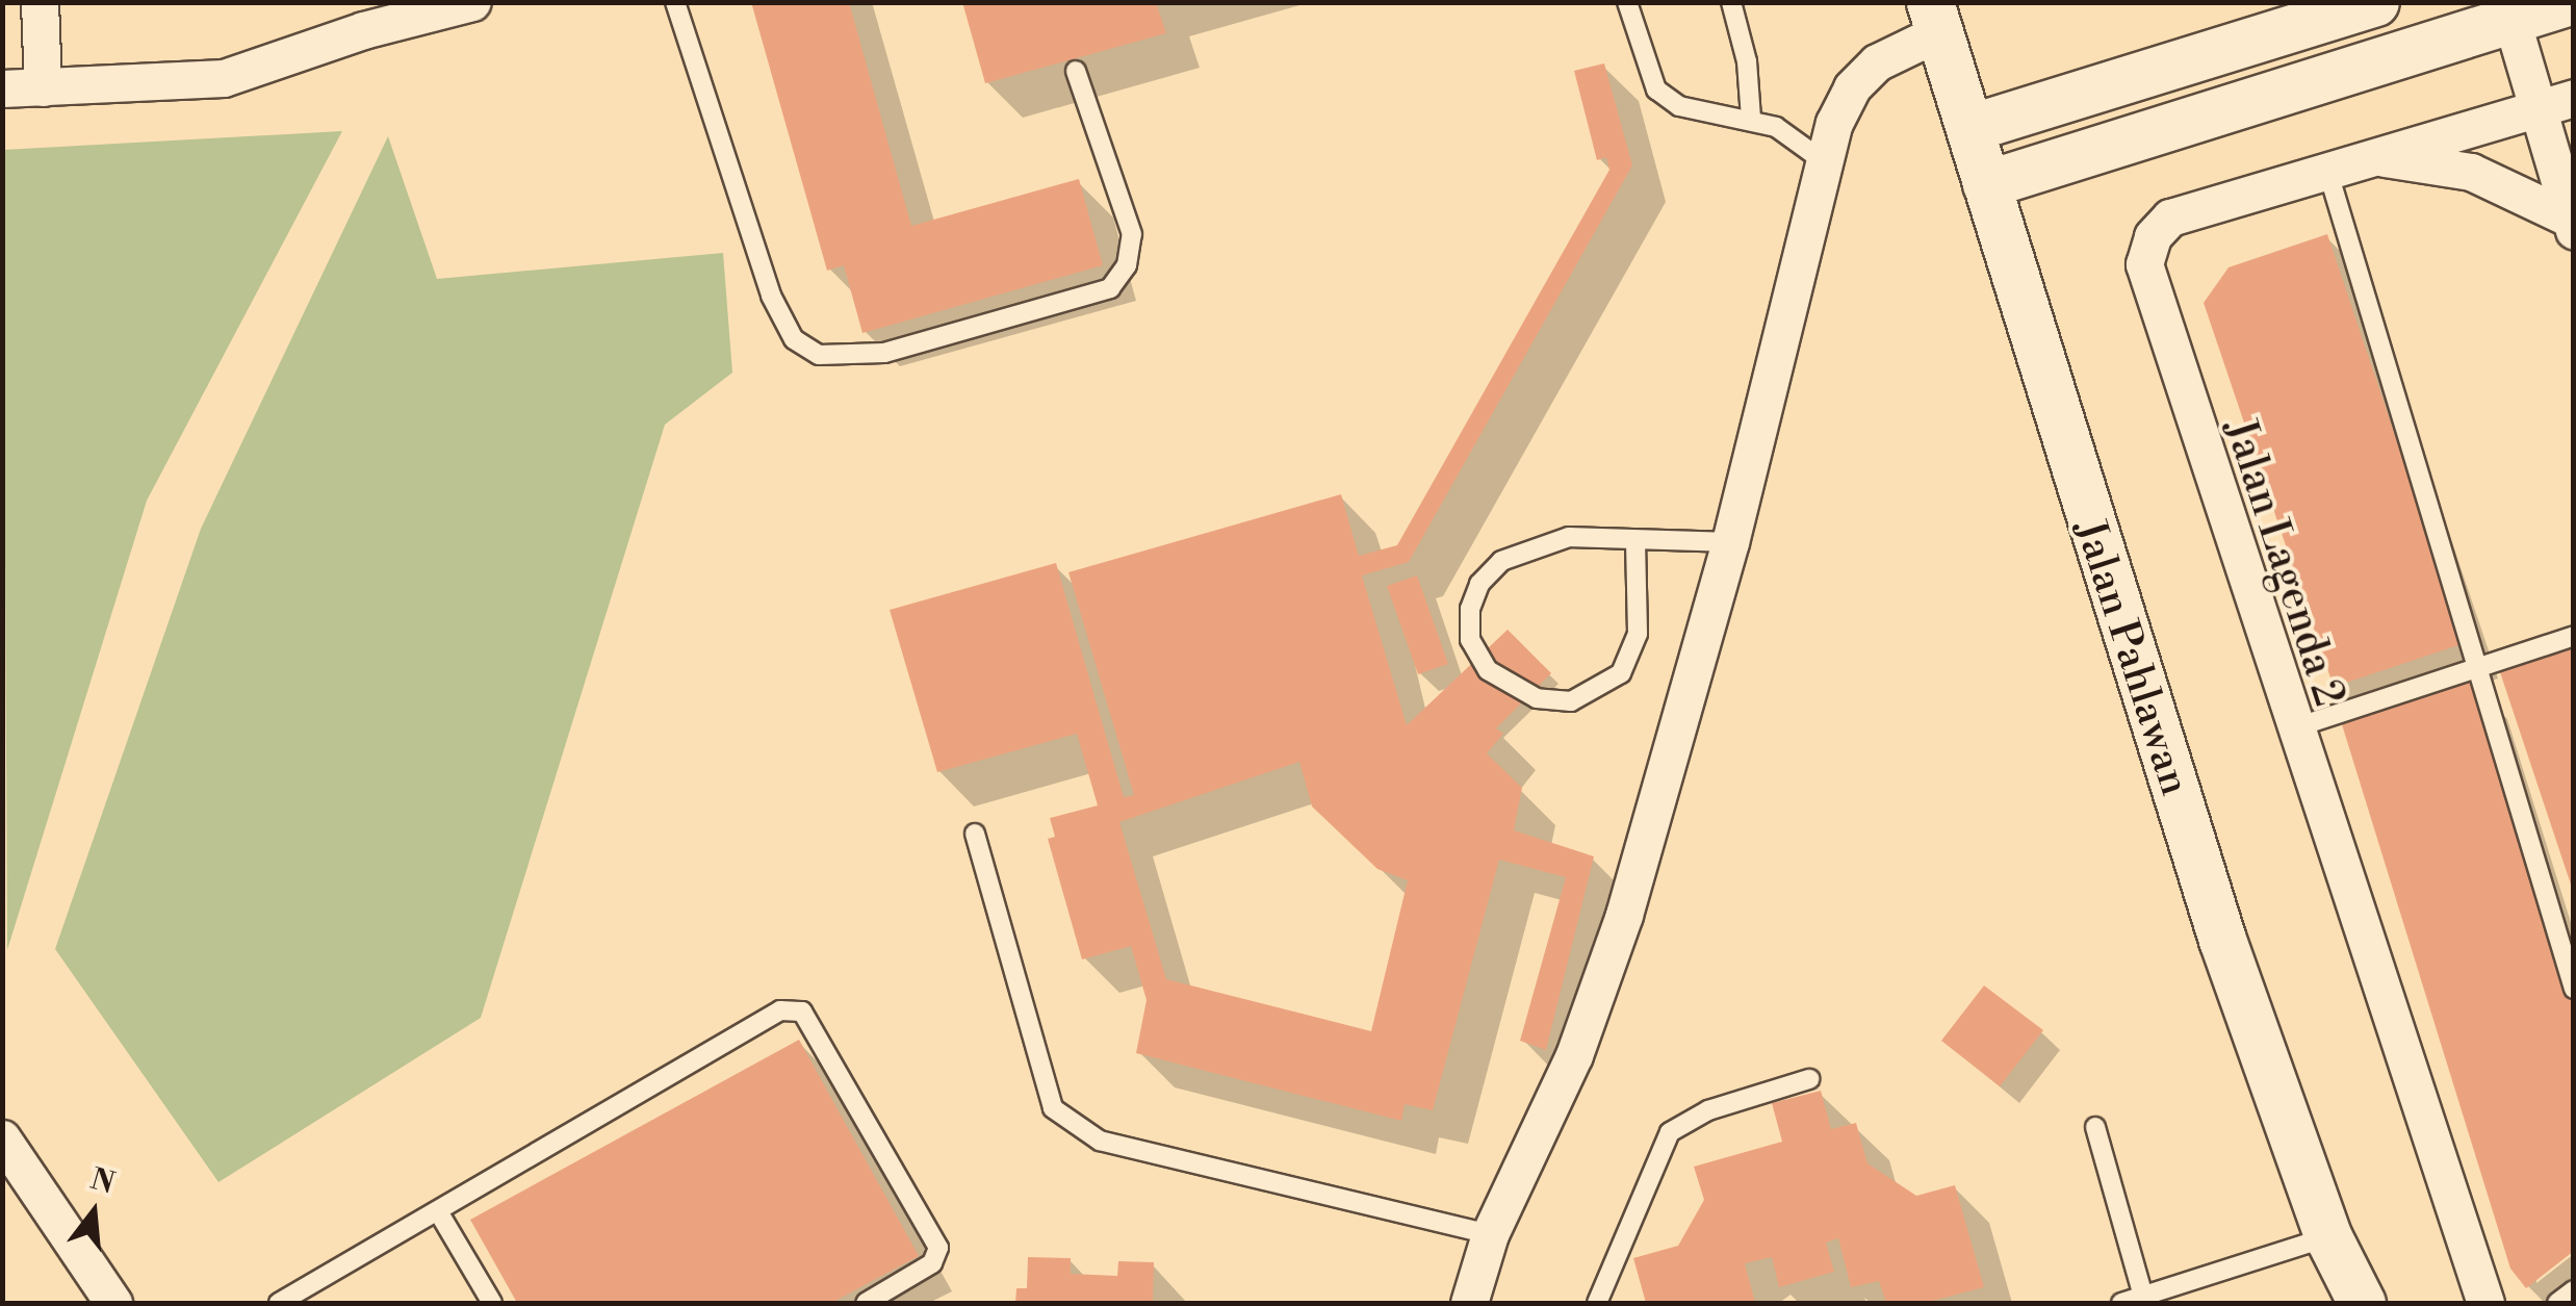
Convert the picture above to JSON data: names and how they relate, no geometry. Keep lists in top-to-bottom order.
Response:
{
  "streets": {
    "street": ["Jalan Lagenda 2", "Jalan Pahlawan"]
  },
  "north": "top"
}
